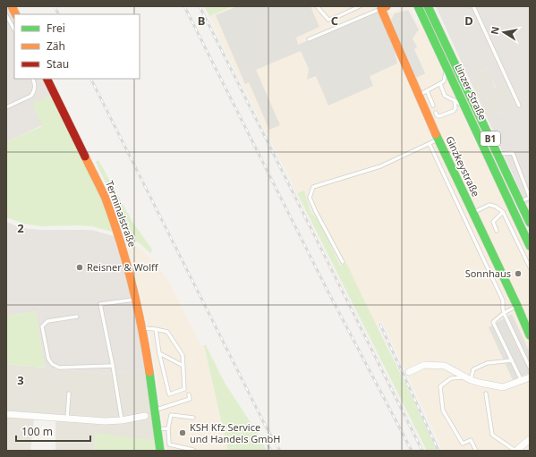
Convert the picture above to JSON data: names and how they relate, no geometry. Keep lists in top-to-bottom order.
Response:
{
  "streets": {
    "street": [
      "Linzer Straße",
      "B1",
      "Ginzkeystraße",
      "Terminalstraße"
    ]
  },
  "places": ["Reisner & Wolff", "Sonnhaus", "KSH Kfz Service und Handels GmbH"],
  "legend": ["Frei", "Zäh", "Stau"],
  "scale_bar": "100 m",
  "north": "left",
  "grid": {
    "columns": ["B", "C", "D"],
    "rows": ["2", "3"]
  }
}
